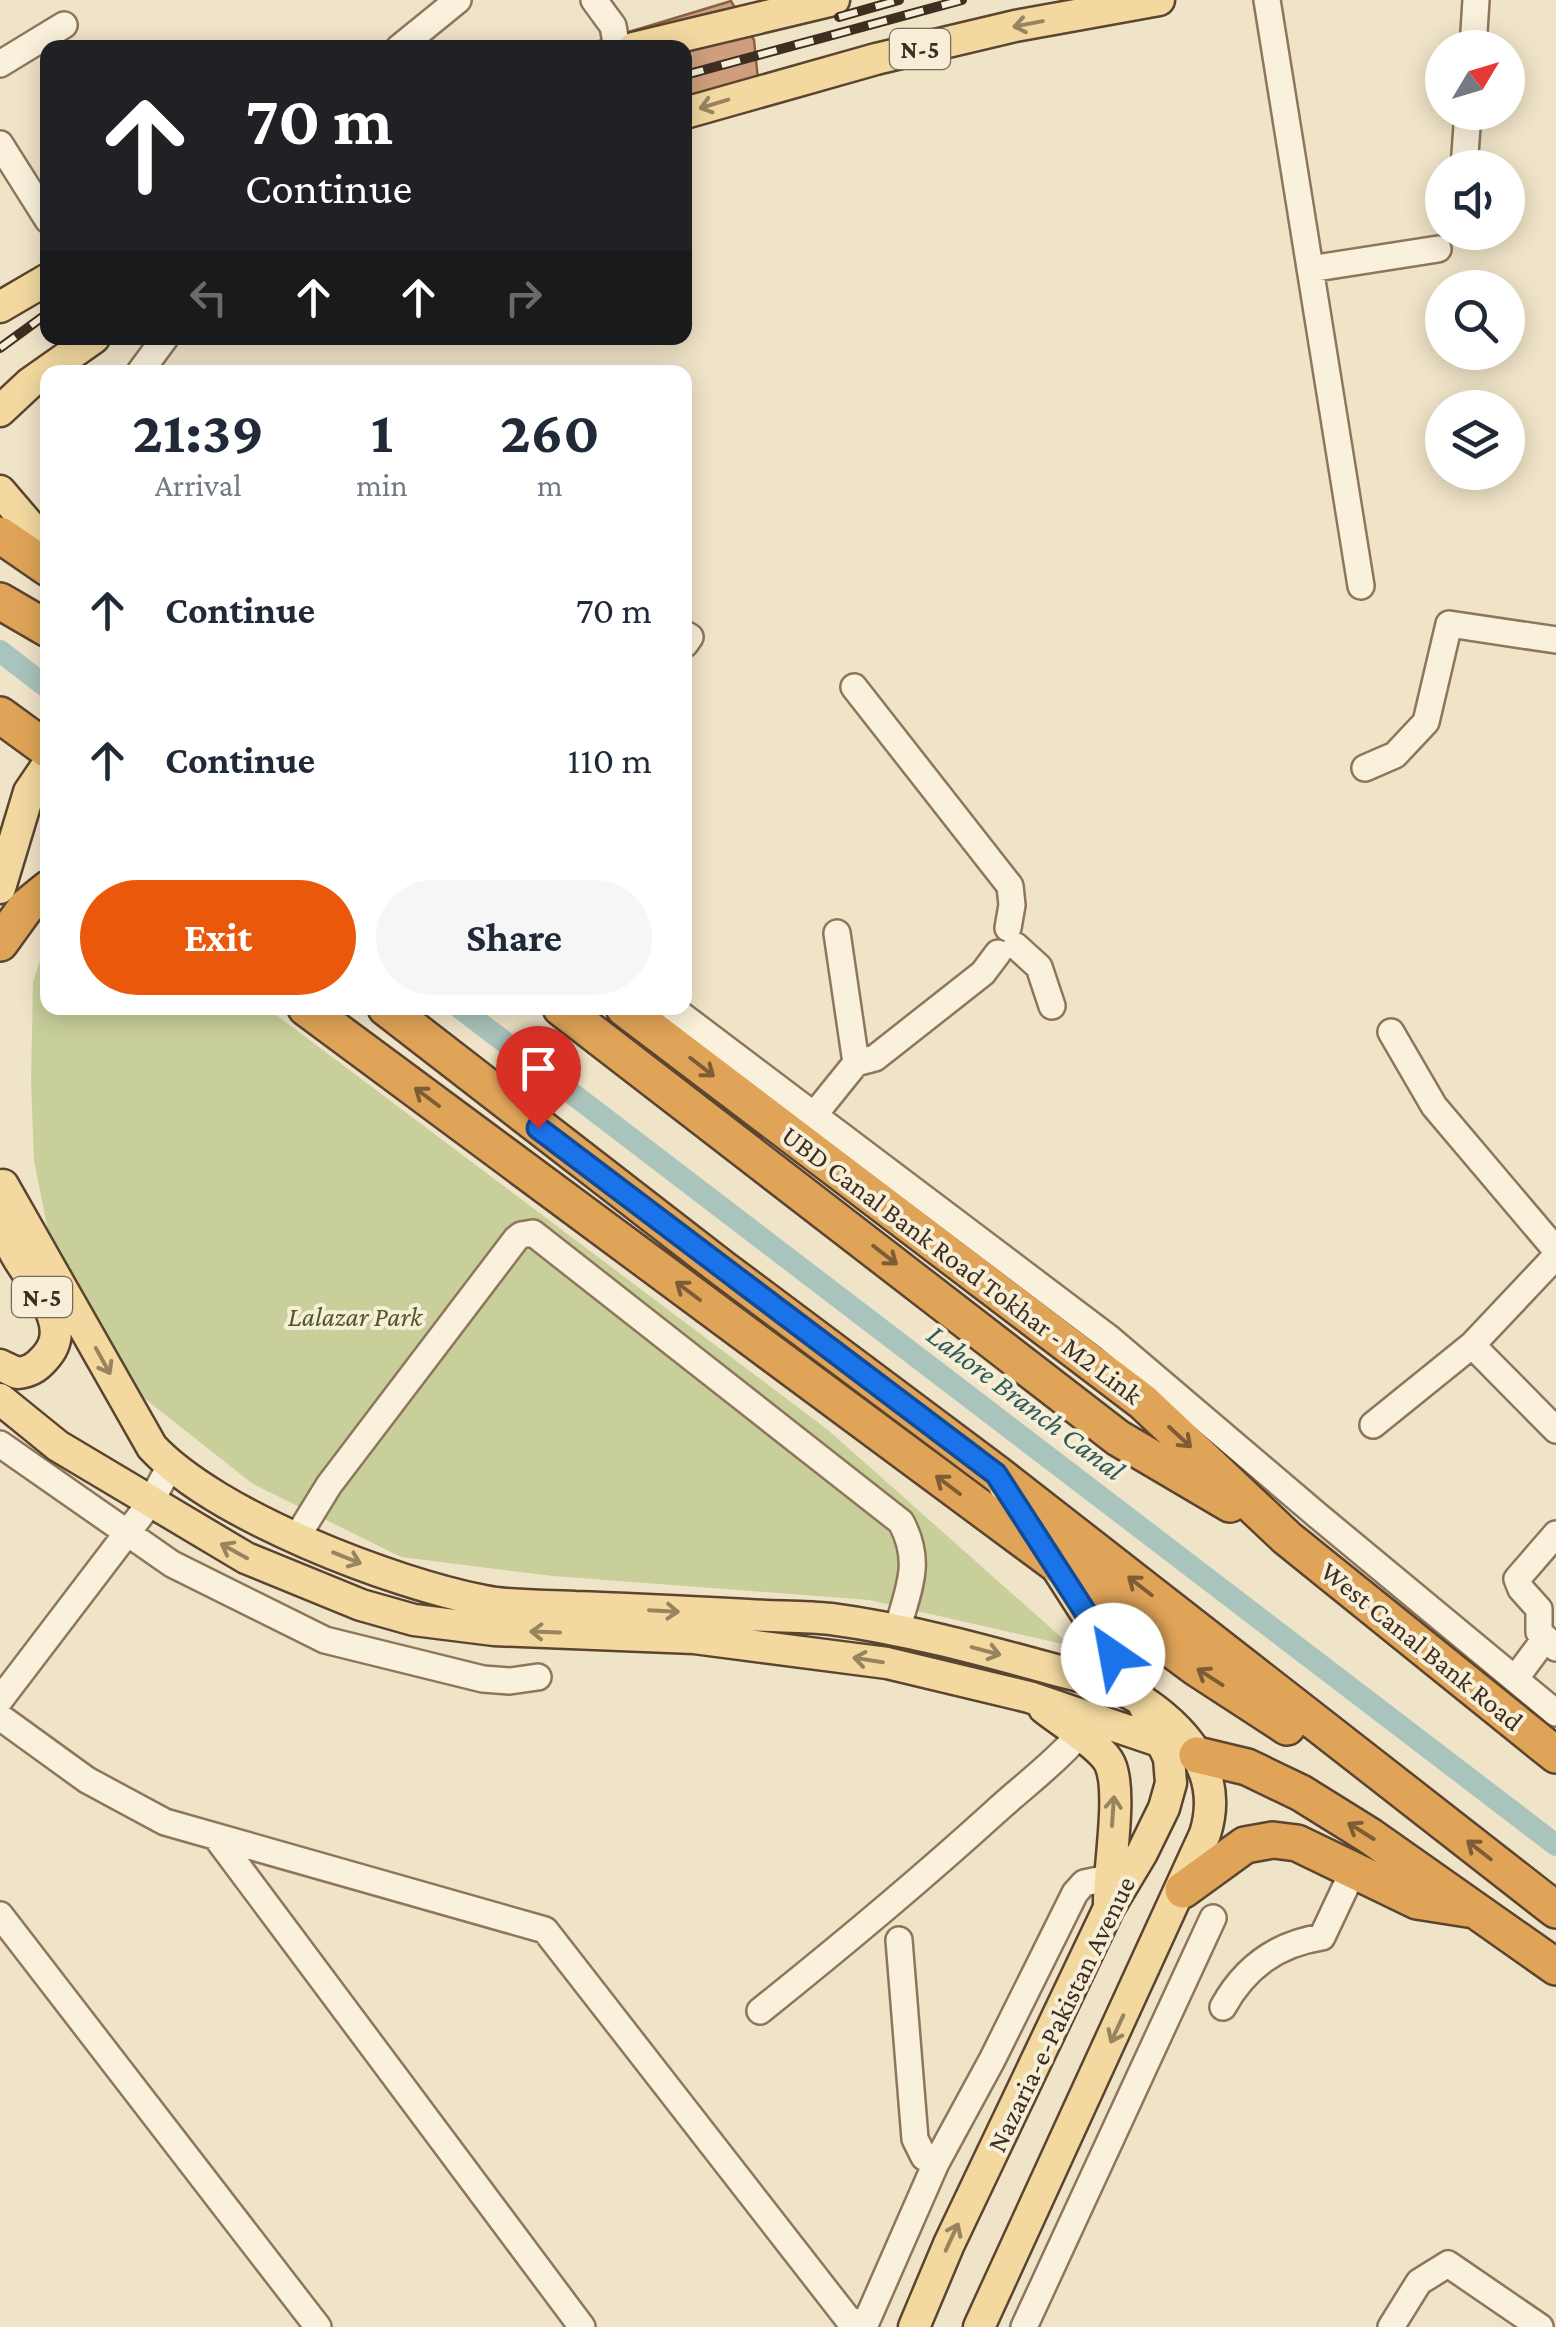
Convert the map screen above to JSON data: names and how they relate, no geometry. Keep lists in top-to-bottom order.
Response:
{
  "streets": {
    "highway": ["UBD Canal Bank Road Tokhar - M2 Link", "West Canal Bank Road"],
    "main road": ["N-5", "Nazaria-e-Pakistan Avenue"]
  },
  "crossings": [
    ["UBD Canal Bank Road Tokhar - M2 Link", "West Canal Bank Road"]
  ],
  "water": ["Lahore Branch Canal"],
  "parks": ["Lalazar Park"],
  "north": "top right",
  "page": {
    "turn": ["70 m", "Continue"],
    "eta": [
      "21:39",
      "Arrival",
      "1",
      "min",
      "260",
      "m"
    ],
    "list": [
      {
        "name": "Continue",
        "value": "70 m"
      },
      {
        "name": "Continue",
        "value": "110 m"
      }
    ],
    "buttons": ["Exit", "Share"]
  }
}
